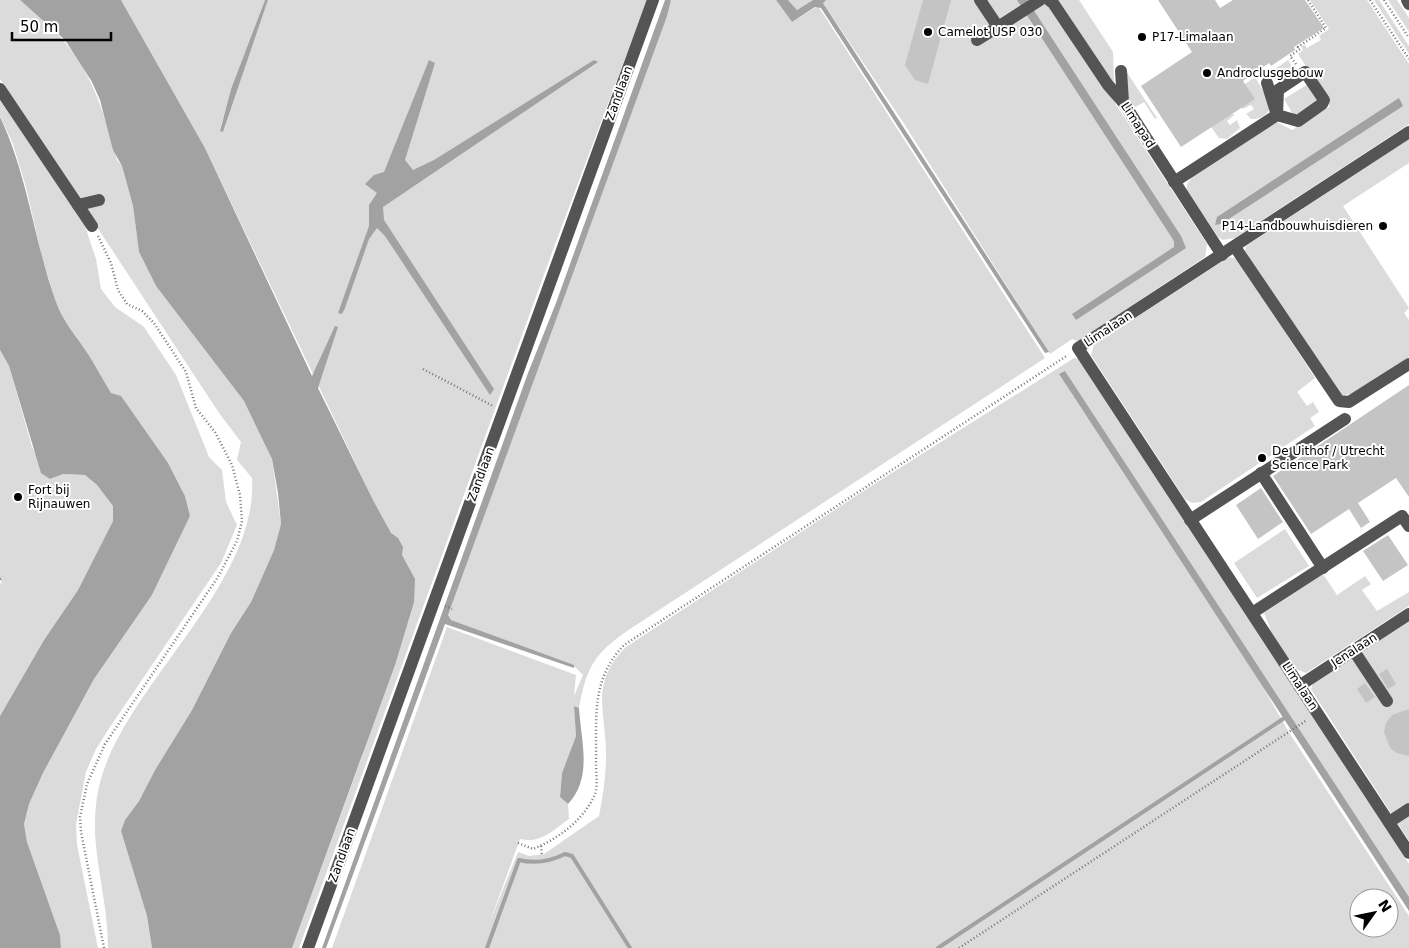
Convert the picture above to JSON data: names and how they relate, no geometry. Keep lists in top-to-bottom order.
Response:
{
  "streets": {
    "street": [
      "Zandlaan",
      "Limapad",
      "Limalaan",
      "Jenalaan"
    ]
  },
  "crossings": [
    ["Limapad", "Limalaan"],
    ["Limalaan", "Jenalaan"]
  ],
  "places": [
    "Camelot USP 030",
    "P17-Limalaan",
    "Androclusgebouw",
    "P14-Landbouwhuisdieren",
    "De Uithof / Utrecht Science Park",
    "Fort bij Rijnauwen"
  ],
  "scale_bar": "50 m",
  "north": "top right"
}
